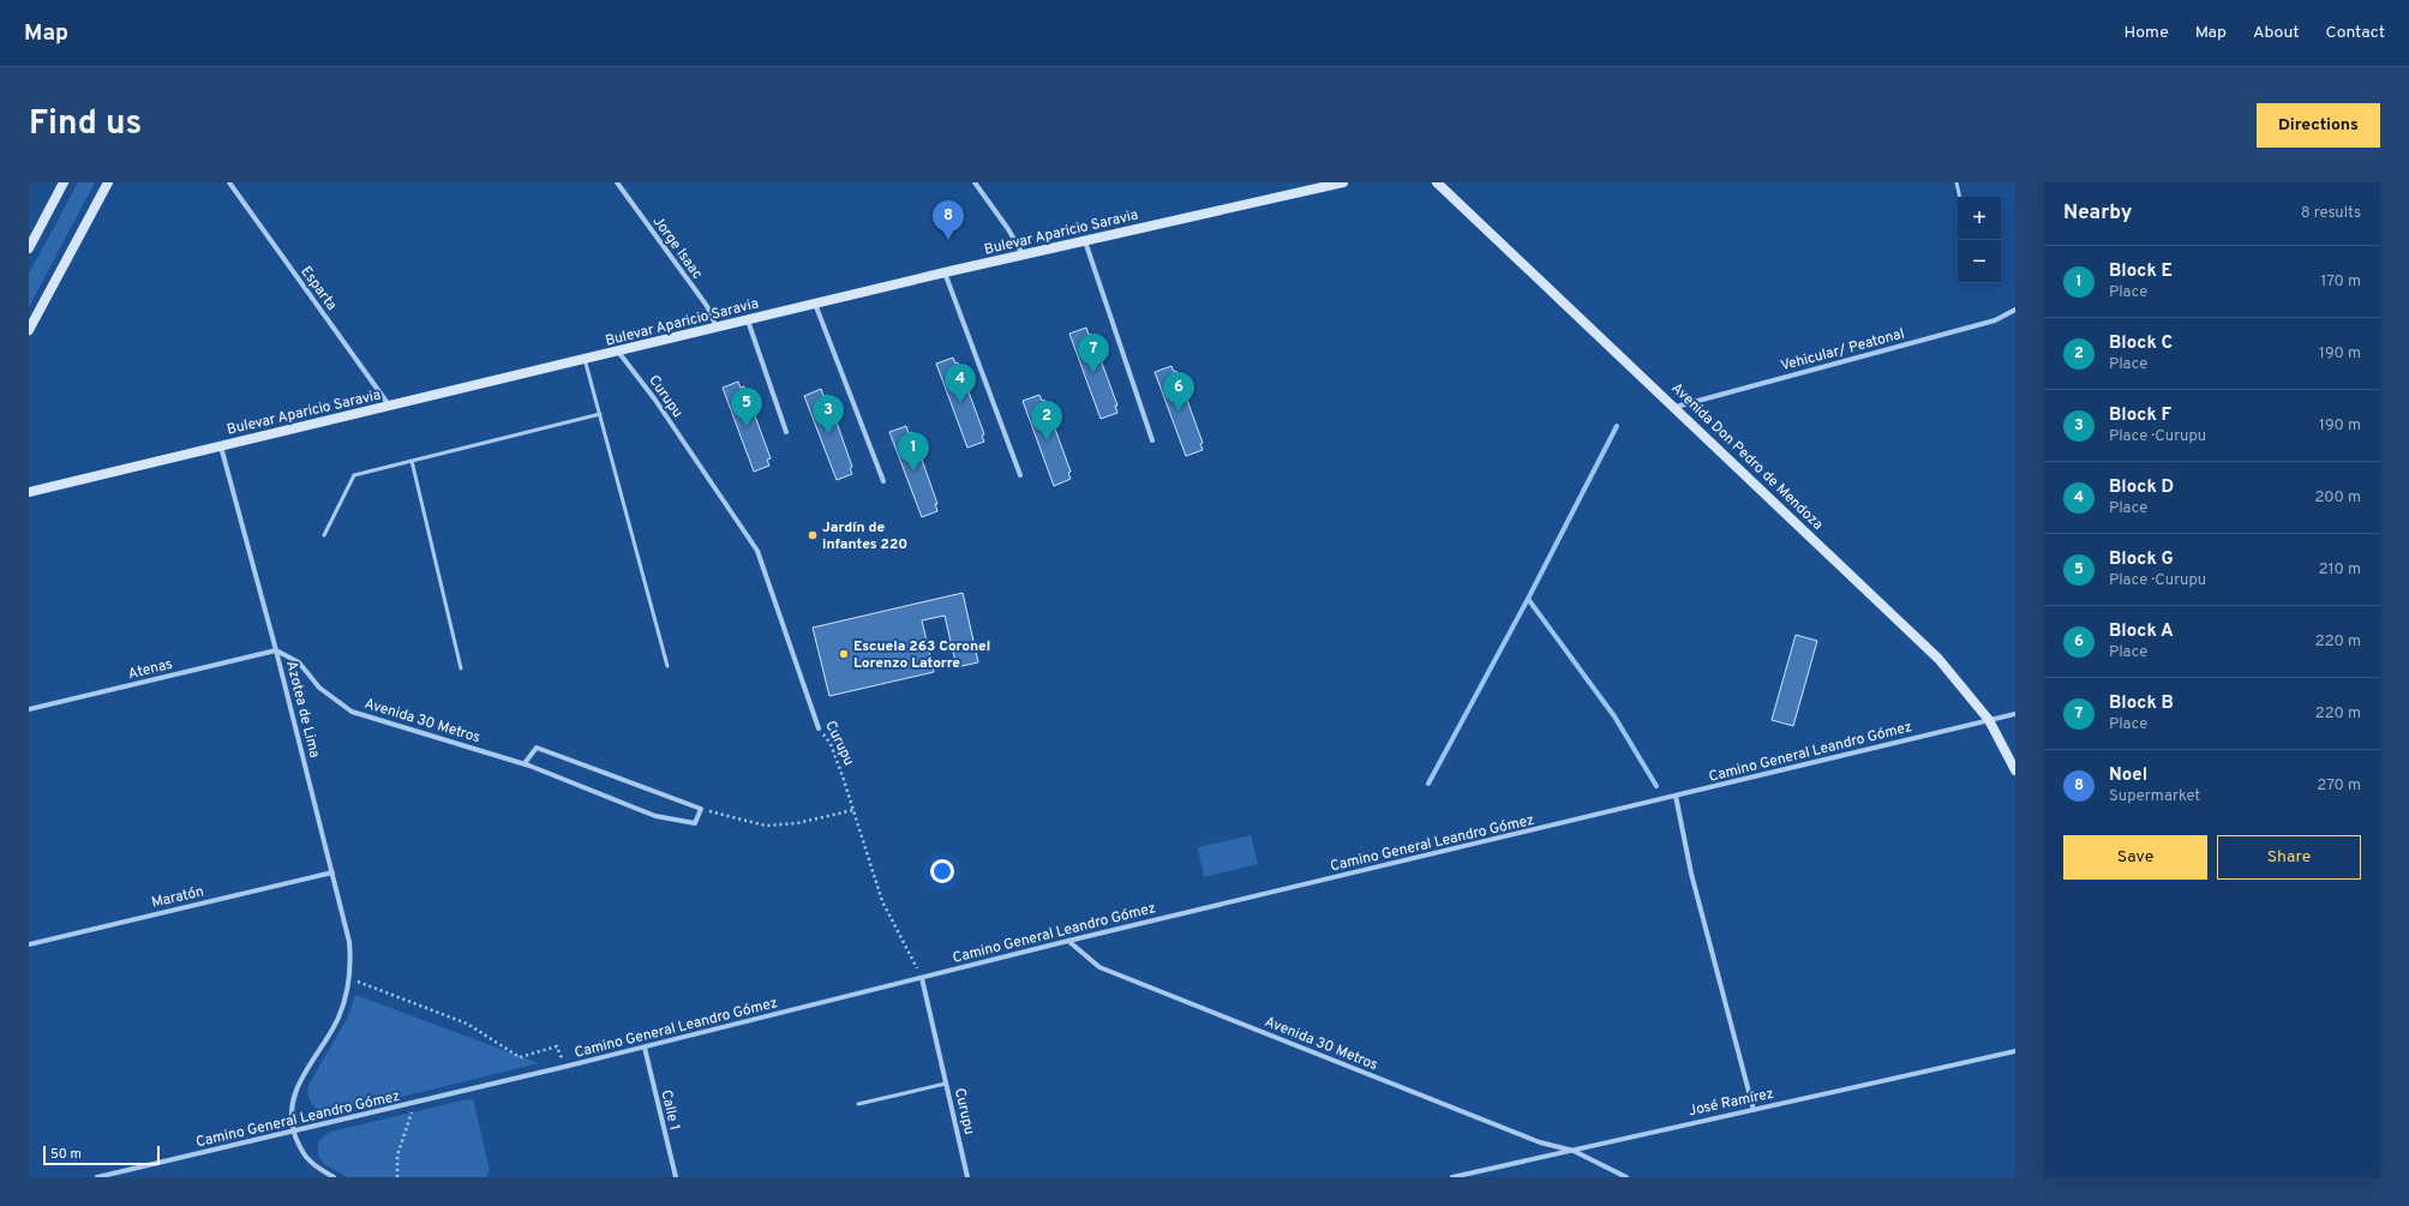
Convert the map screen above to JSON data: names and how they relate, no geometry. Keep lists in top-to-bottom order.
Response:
{
  "streets": {
    "street": [
      "Bulevar Aparicio Saravia",
      "Jorge Isaac",
      "Esparta",
      "Vehicular/ Peatonal",
      "Curupu",
      "Avenida Don Pedro de Mendoza",
      "Atenas",
      "Azotea de Lima",
      "Avenida 30 Metros",
      "Camino General Leandro Gómez",
      "Maratón",
      "José Ramírez",
      "Calle 1"
    ]
  },
  "crossings": [
    ["Bulevar Aparicio Saravia", "Jorge Isaac"],
    ["Bulevar Aparicio Saravia", "Esparta"],
    ["Bulevar Aparicio Saravia", "Curupu"],
    ["Bulevar Aparicio Saravia", "Azotea de Lima"],
    ["Vehicular/ Peatonal", "Avenida Don Pedro de Mendoza"],
    ["Curupu", "Camino General Leandro Gómez"],
    ["Avenida Don Pedro de Mendoza", "Camino General Leandro Gómez"],
    ["Atenas", "Azotea de Lima"],
    ["Atenas", "Avenida 30 Metros"],
    ["Azotea de Lima", "Avenida 30 Metros"],
    ["Azotea de Lima", "Camino General Leandro Gómez"],
    ["Azotea de Lima", "Maratón"],
    ["Avenida 30 Metros", "Camino General Leandro Gómez"],
    ["Avenida 30 Metros", "José Ramírez"],
    ["Camino General Leandro Gómez", "Calle 1"]
  ],
  "places": ["Jardín de infantes 220", "Escuela 263 Coronel Lorenzo Latorre"],
  "scale_bar": "50 m",
  "page": {
    "header": "Map",
    "nav": [
      "Home",
      "Map",
      "About",
      "Contact"
    ],
    "title": "Find us",
    "buttons": [
      "Directions",
      ["Save", "Share"]
    ],
    "heading": ["Nearby", "8 results"],
    "map_buttons": ["+", "−"],
    "pins": [
      "8",
      "7",
      "4",
      "6",
      "5",
      "3",
      "2",
      "1"
    ],
    "list": [
      {
        "mark": "1",
        "name": "Block E",
        "note": "Place",
        "value": "170 m"
      },
      {
        "mark": "2",
        "name": "Block C",
        "note": "Place",
        "value": "190 m"
      },
      {
        "mark": "3",
        "name": "Block F",
        "note": "Place · Curupu",
        "value": "190 m"
      },
      {
        "mark": "4",
        "name": "Block D",
        "note": "Place",
        "value": "200 m"
      },
      {
        "mark": "5",
        "name": "Block G",
        "note": "Place · Curupu",
        "value": "210 m"
      },
      {
        "mark": "6",
        "name": "Block A",
        "note": "Place",
        "value": "220 m"
      },
      {
        "mark": "7",
        "name": "Block B",
        "note": "Place",
        "value": "220 m"
      },
      {
        "mark": "8",
        "name": "Noel",
        "note": "Supermarket",
        "value": "270 m"
      }
    ],
    "scale": "50 m"
  }
}
